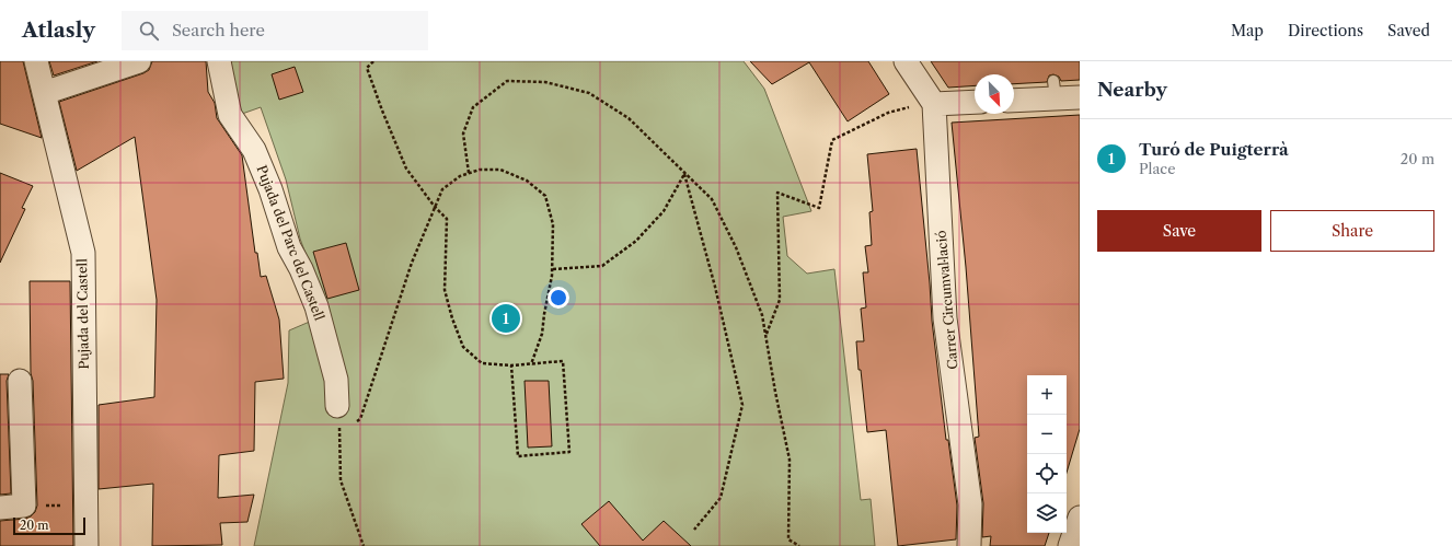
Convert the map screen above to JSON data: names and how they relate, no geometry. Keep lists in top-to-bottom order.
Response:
{
  "streets": {
    "street": ["Pujada del Parc del Castell", "Carrer Circumval·lació", "Pujada del Castell"]
  },
  "scale_bar": "20 m",
  "north": "bottom right",
  "page": {
    "header": "Atlasly",
    "search": "Search here",
    "nav": ["Map", "Directions", "Saved"],
    "heading": "Nearby",
    "list": [
      {
        "mark": "1",
        "name": "Turó de Puigterrà",
        "note": "Place",
        "value": "20 m"
      }
    ],
    "buttons": ["Save", "Share"],
    "pins": "1",
    "map_buttons": ["+", "−"],
    "scale": "20 m"
  }
}
